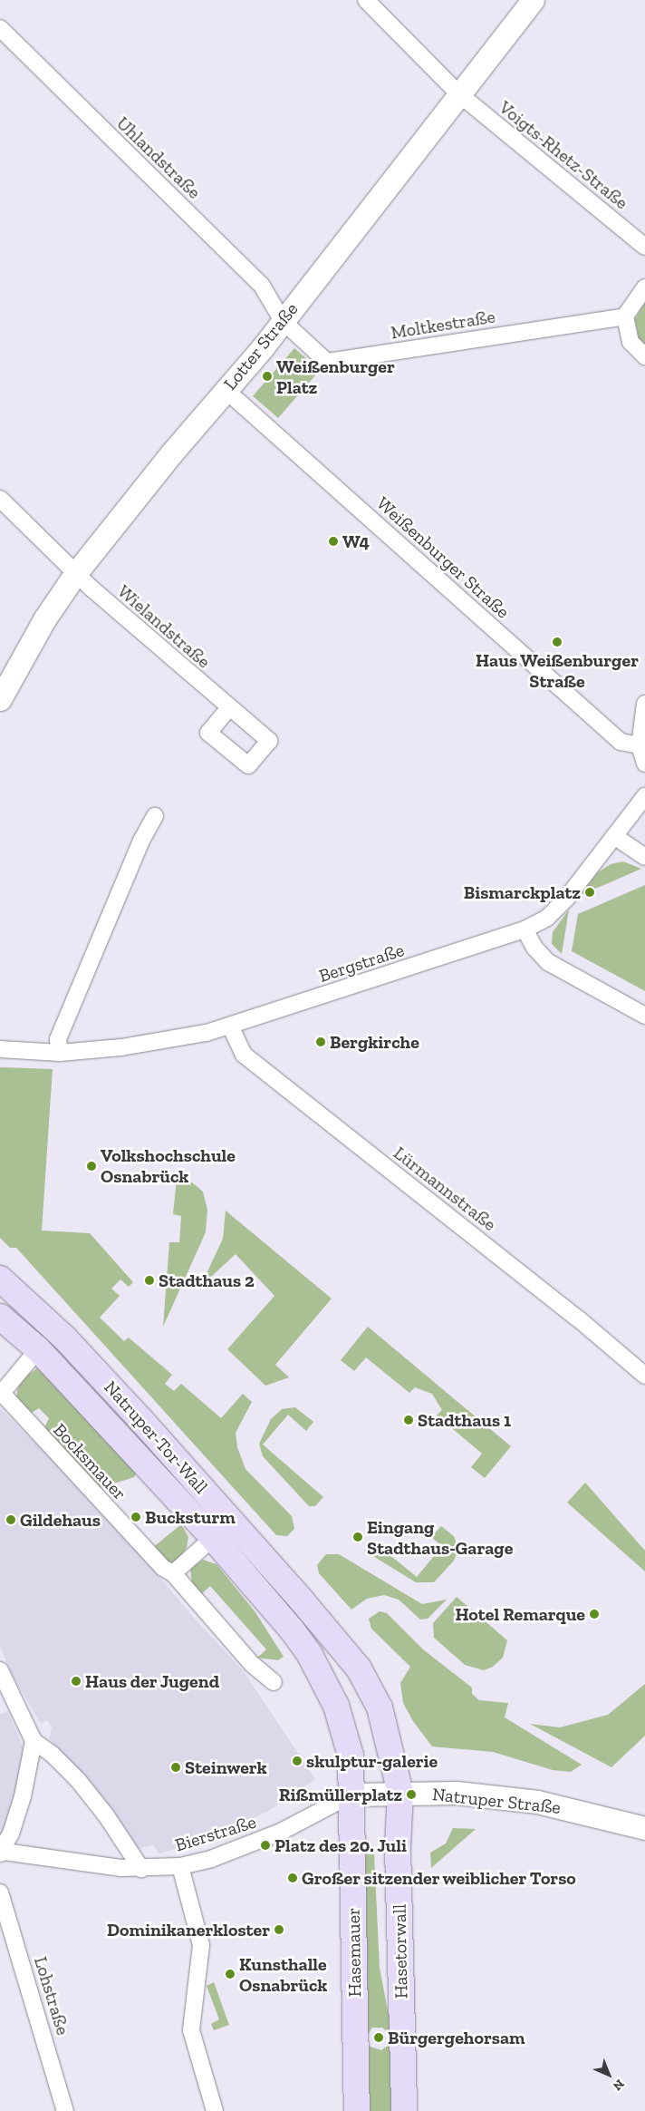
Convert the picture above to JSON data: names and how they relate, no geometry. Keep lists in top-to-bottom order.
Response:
{
  "streets": {
    "main road": ["Natruper-Tor-Wall", "Hasetorwall", "Hasemauer"],
    "street": [
      "Voigts-Rhetz-Straße",
      "Uhlandstraße",
      "Moltkestraße",
      "Lotter Straße",
      "Weißenburger Straße",
      "Wielandstraße",
      "Bergstraße",
      "Lürmannstraße",
      "Bocksmauer",
      "Natruper Straße",
      "Bierstraße",
      "Lohstraße"
    ]
  },
  "crossings": [
    ["Voigts-Rhetz-Straße", "Lotter Straße"],
    ["Uhlandstraße", "Moltkestraße"],
    ["Uhlandstraße", "Lotter Straße"],
    ["Moltkestraße", "Lotter Straße"],
    ["Lotter Straße", "Weißenburger Straße"],
    ["Lotter Straße", "Wielandstraße"],
    ["Bergstraße", "Lürmannstraße"],
    ["Natruper-Tor-Wall", "Bocksmauer"],
    ["Natruper-Tor-Wall", "Natruper Straße"],
    ["Natruper-Tor-Wall", "Bierstraße"],
    ["Natruper-Tor-Wall", "Hasetorwall"],
    ["Natruper-Tor-Wall", "Hasemauer"],
    ["Natruper Straße", "Hasetorwall"],
    ["Bierstraße", "Hasemauer"]
  ],
  "places": [
    "Weißenburger Platz",
    "W4",
    "Haus Weißenburger Straße",
    "Bismarckplatz",
    "Bergkirche",
    "Volkshochschule Osnabrück",
    "Stadthaus 2",
    "Stadthaus 1",
    "Bucksturm",
    "Gildehaus",
    "Eingang Stadthaus-Garage",
    "Hotel Remarque",
    "Haus der Jugend",
    "skulptur-galerie",
    "Steinwerk",
    "Rißmüllerplatz",
    "Platz des 20. Juli",
    "Großer sitzender weiblicher Torso",
    "Dominikanerkloster",
    "Kunsthalle Osnabrück",
    "Bürgergehorsam"
  ],
  "north": "bottom right"
}
